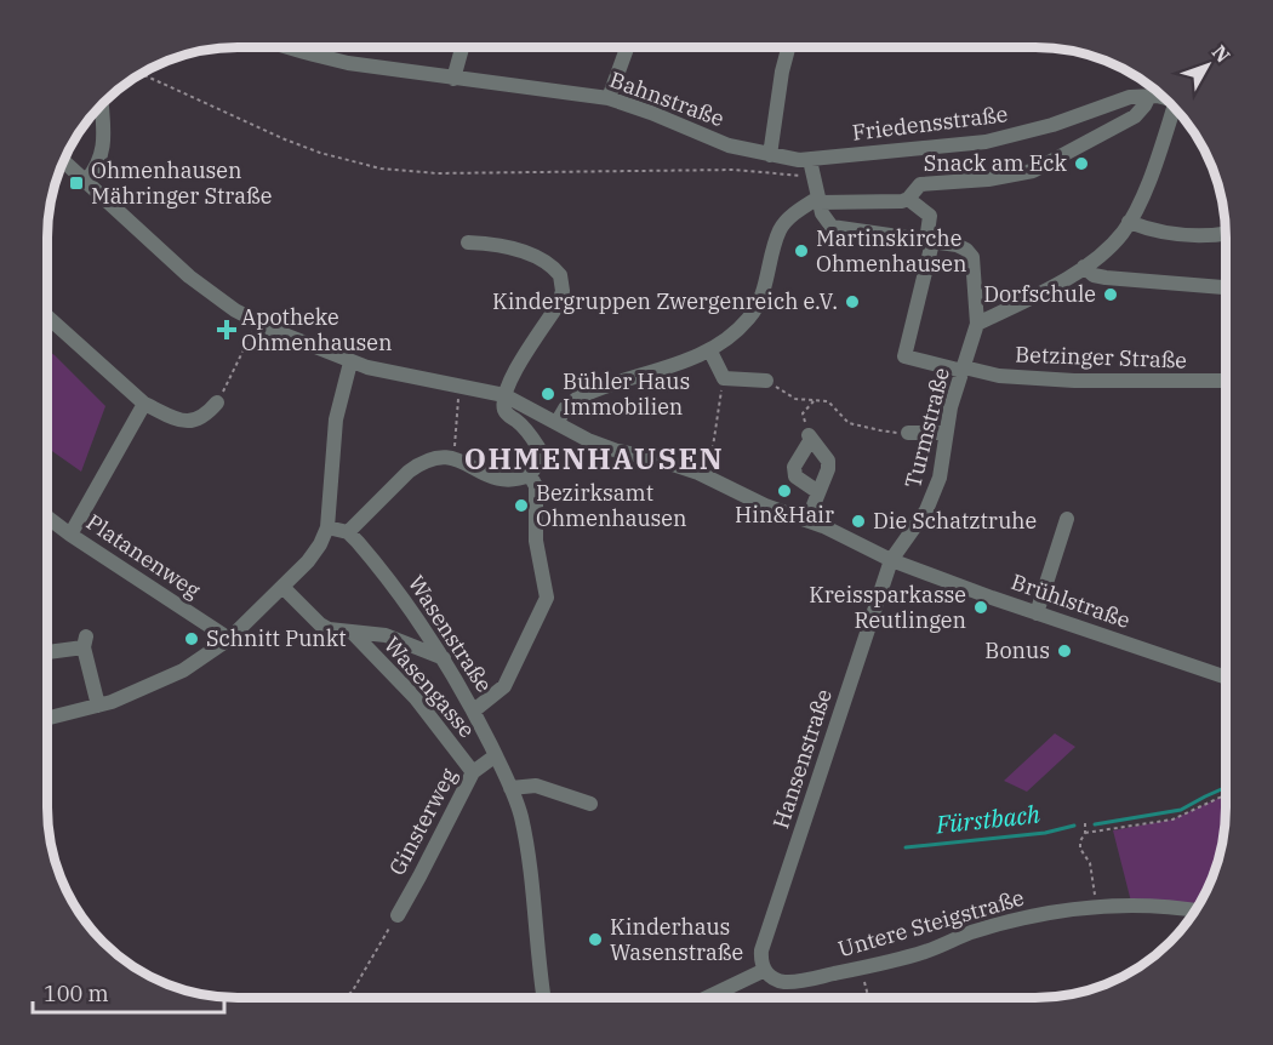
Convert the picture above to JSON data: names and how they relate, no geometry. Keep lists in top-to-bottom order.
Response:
{
  "streets": {
    "street": [
      "Bahnstraße",
      "Friedensstraße",
      "Betzinger Straße",
      "Turmstraße",
      "Platanenweg",
      "Brühlstraße",
      "Wasenstraße",
      "Wasengasse",
      "Hansenstraße",
      "Ginsterweg",
      "Untere Steigstraße"
    ]
  },
  "crossings": [
    ["Bahnstraße", "Friedensstraße"],
    ["Betzinger Straße", "Turmstraße"],
    ["Turmstraße", "Brühlstraße"],
    ["Turmstraße", "Hansenstraße"],
    ["Brühlstraße", "Hansenstraße"],
    ["Wasenstraße", "Wasengasse"],
    ["Wasenstraße", "Ginsterweg"],
    ["Wasengasse", "Ginsterweg"],
    ["Hansenstraße", "Untere Steigstraße"]
  ],
  "districts": ["OHMENHAUSEN"],
  "water": ["Fürstbach"],
  "places": {
    "other": [
      "Snack am Eck",
      "Martinskirche Ohmenhausen",
      "Dorfschule",
      "Kindergruppen Zwergenreich e.V.",
      "Bühler Haus Immobilien",
      "Hin&Hair",
      "Bezirksamt Ohmenhausen",
      "Die Schatztruhe",
      "Kreissparkasse Reutlingen",
      "Schnitt Punkt",
      "Bonus",
      "Kinderhaus Wasenstraße"
    ],
    "transit": ["Ohmenhausen Mähringer Straße"],
    "health": ["Apotheke Ohmenhausen"]
  },
  "scale_bar": "100 m",
  "north": "top right"
}
